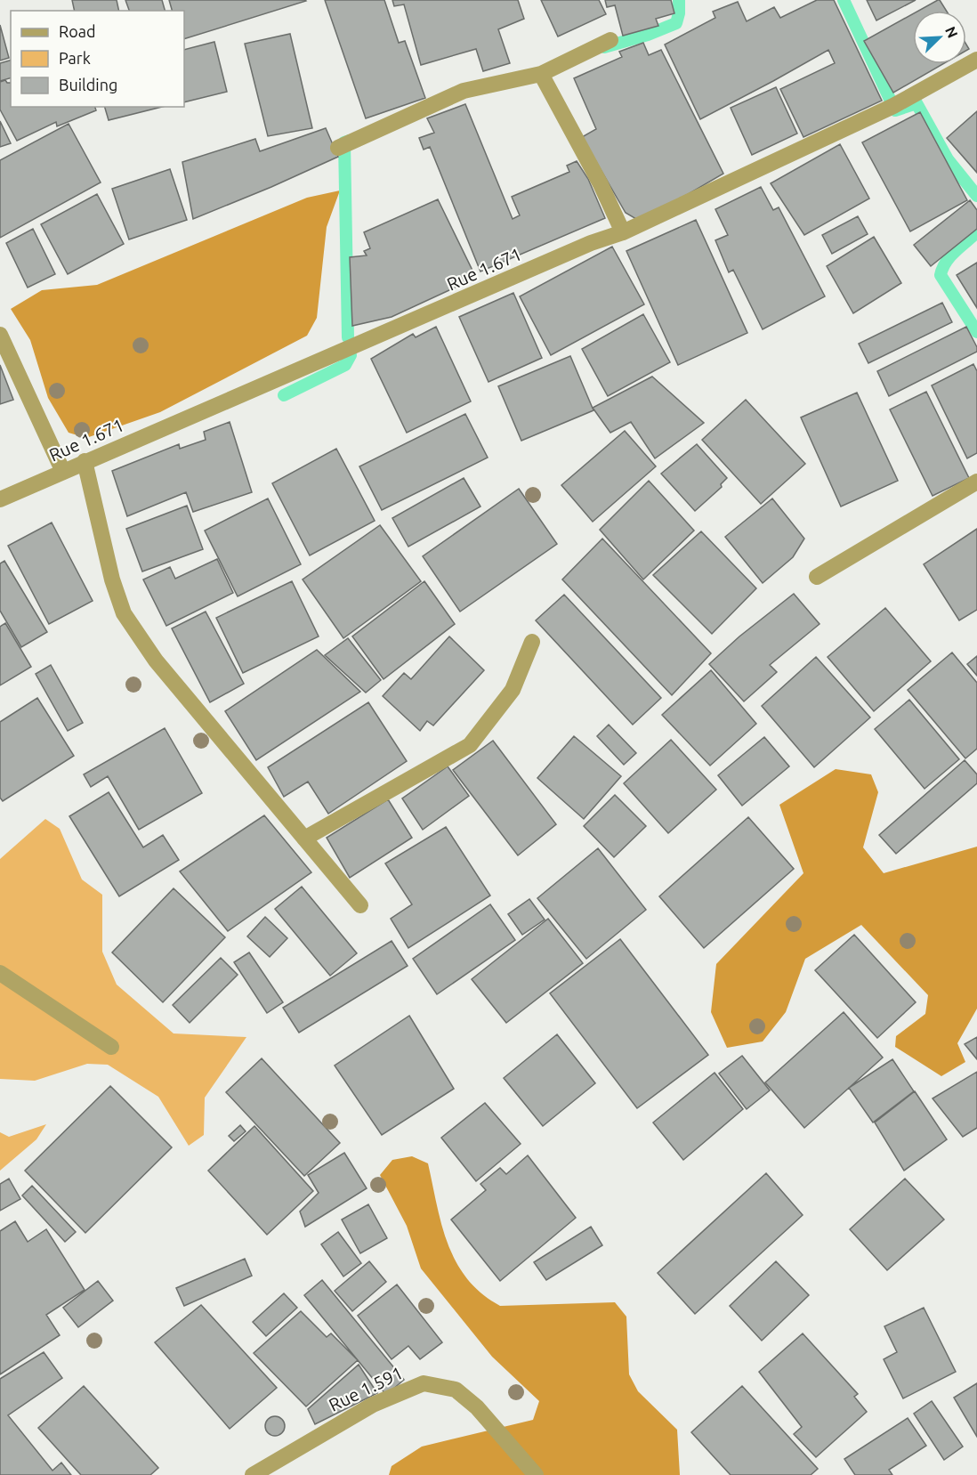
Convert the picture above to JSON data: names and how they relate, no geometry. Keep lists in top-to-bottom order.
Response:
{
  "streets": {
    "street": ["Rue 1.671", "Rue 1.591"]
  },
  "legend": ["Road", "Park", "Building"],
  "north": "top right"
}
